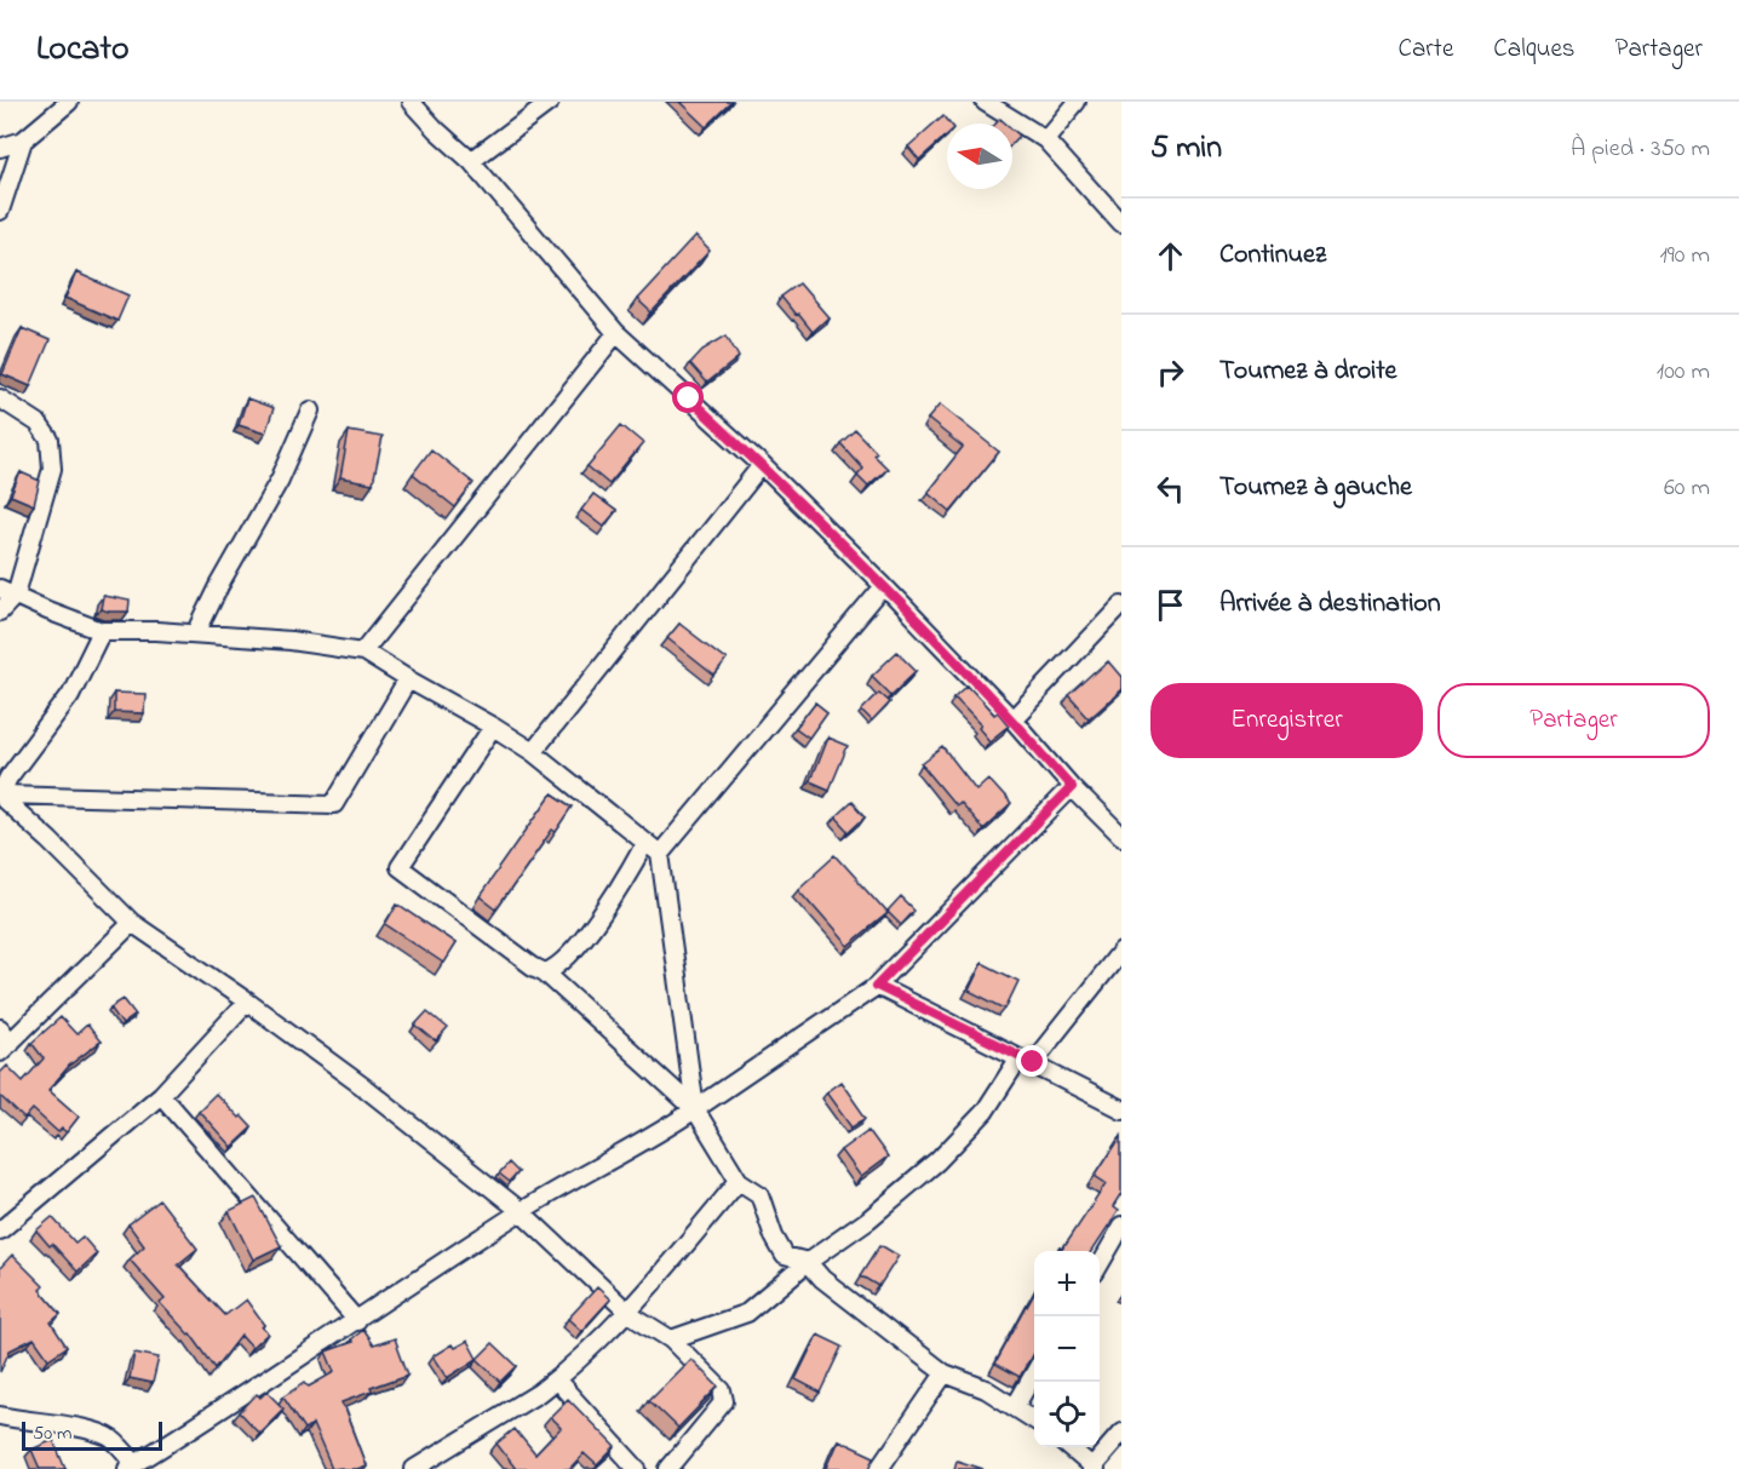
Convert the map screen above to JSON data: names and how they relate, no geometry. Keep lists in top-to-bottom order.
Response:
{
  "scale_bar": "50 m",
  "north": "left",
  "page": {
    "header": "Locato",
    "nav": ["Carte", "Calques", "Partager"],
    "heading": ["5 min", "À pied · 350 m"],
    "list": [
      ["Continuez", "190 m"],
      ["Tournez à droite", "100 m"],
      ["Tournez à gauche", "60 m"],
      "Arrivée à destination"
    ],
    "buttons": ["Enregistrer", "Partager"],
    "map_buttons": ["+", "−"],
    "scale": "50 m"
  }
}
